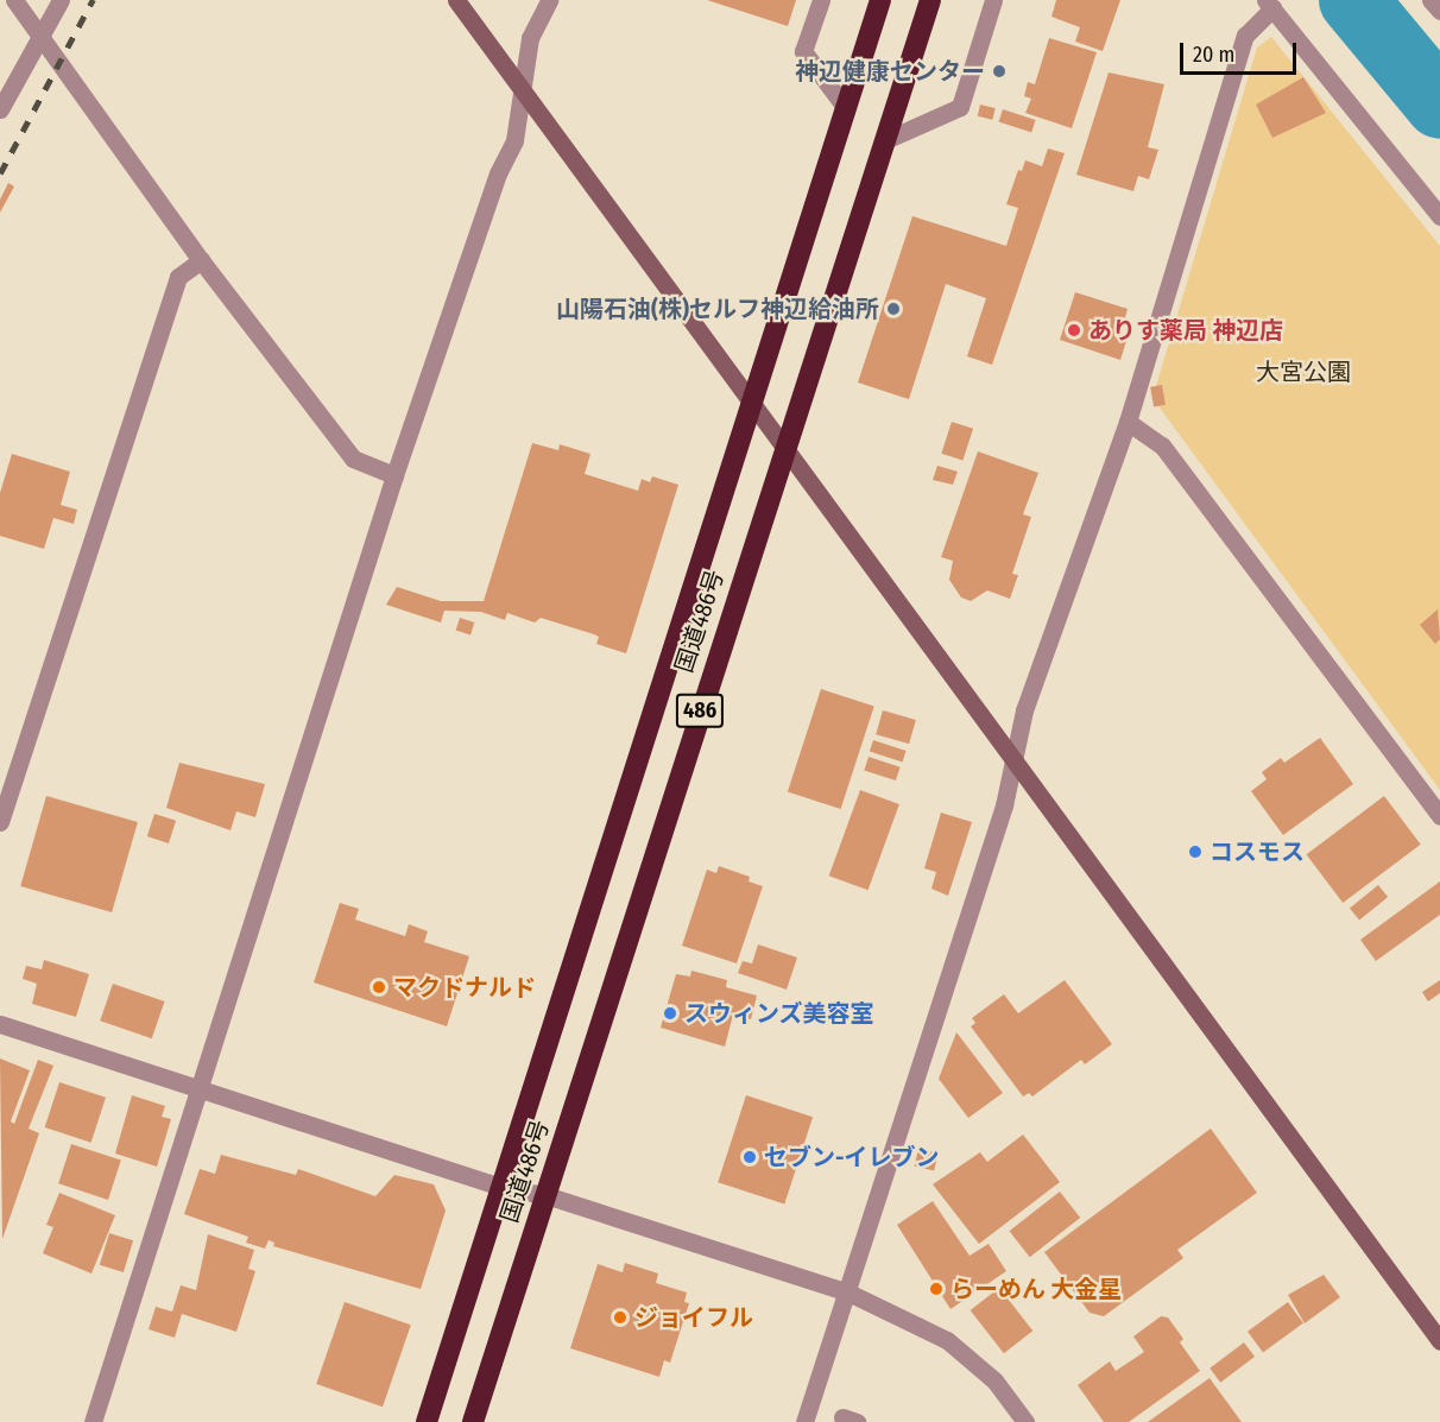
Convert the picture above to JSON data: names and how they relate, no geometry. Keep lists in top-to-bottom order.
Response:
{
  "streets": {
    "highway": ["国道486号", "486"]
  },
  "parks": ["大宮公園"],
  "places": [
    "神辺健康センター",
    "山陽石油(株)セルフ神辺給油所",
    "ありす薬局 神辺店",
    "コスモス",
    "マクドナルド",
    "スウィンズ美容室",
    "セブン-イレブン",
    "らーめん 大金星",
    "ジョイフル"
  ],
  "scale_bar": "20 m"
}
